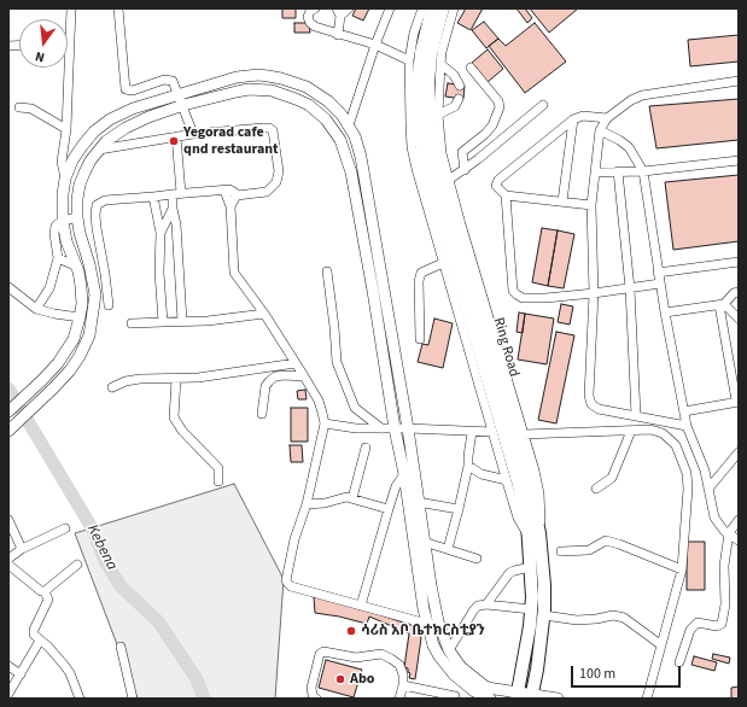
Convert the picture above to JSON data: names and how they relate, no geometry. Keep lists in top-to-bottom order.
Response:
{
  "streets": {
    "highway": ["Ring Road"]
  },
  "water": ["Kebena"],
  "places": ["Yegorad cafe qnd restaurant", "ሳሪስ አቦ ቤተክርስቲያን", "Abo"],
  "scale_bar": "100 m",
  "north": "bottom"
}
